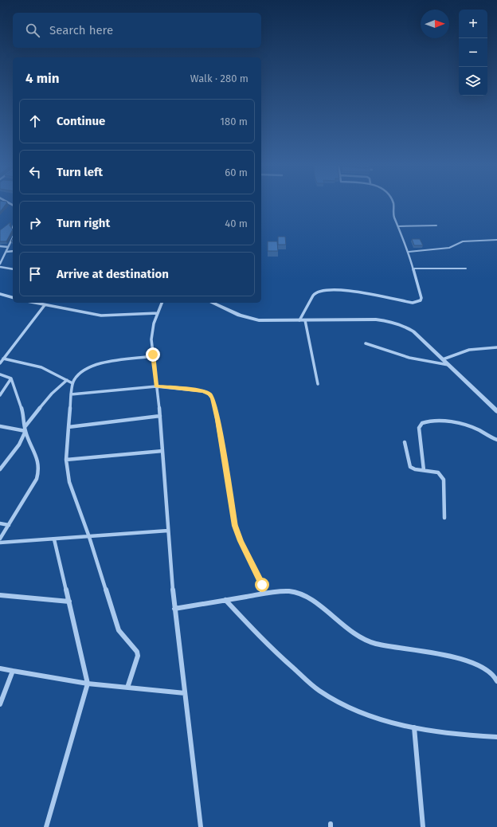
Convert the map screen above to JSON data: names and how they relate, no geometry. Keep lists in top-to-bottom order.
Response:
{
  "north": "right",
  "page": {
    "map_buttons": ["+", "−"],
    "search": "Search here",
    "heading": ["4 min", "Walk · 280 m"],
    "list": [
      ["Continue", "180 m"],
      ["Turn left", "60 m"],
      ["Turn right", "40 m"],
      "Arrive at destination"
    ]
  }
}
